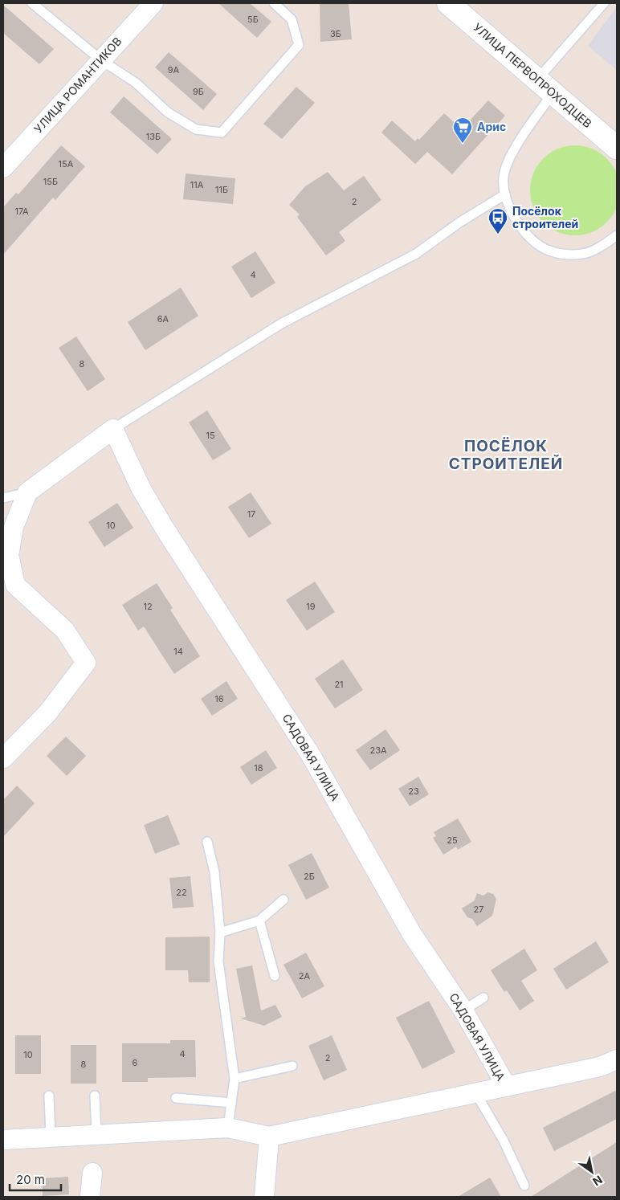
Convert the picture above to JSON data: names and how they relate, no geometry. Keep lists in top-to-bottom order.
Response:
{
  "streets": {
    "street": ["УЛИЦА ПЕРВОПРОХОДЦЕВ", "УЛИЦА РОМАНТИКОВ", "САДОВАЯ УЛИЦА"]
  },
  "districts": ["ПОСЁЛОК СТРОИТЕЛЕЙ"],
  "places": {
    "supermarket": ["Арис"],
    "bus stop": ["Посёлок строителей"]
  },
  "house_numbers": [
    "5Б",
    "3Б",
    "9А",
    "9Б",
    "13Б",
    "15А",
    "15Б",
    "11А",
    "11Б",
    "2",
    "17А",
    "4",
    "6А",
    "8",
    "15",
    "17",
    "10",
    "12",
    "19",
    "14",
    "21",
    "16",
    "23А",
    "18",
    "23",
    "25",
    "2Б",
    "22",
    "27",
    "2А",
    "4",
    "10",
    "2",
    "6",
    "8"
  ],
  "scale_bar": "20 m",
  "north": "bottom right"
}
